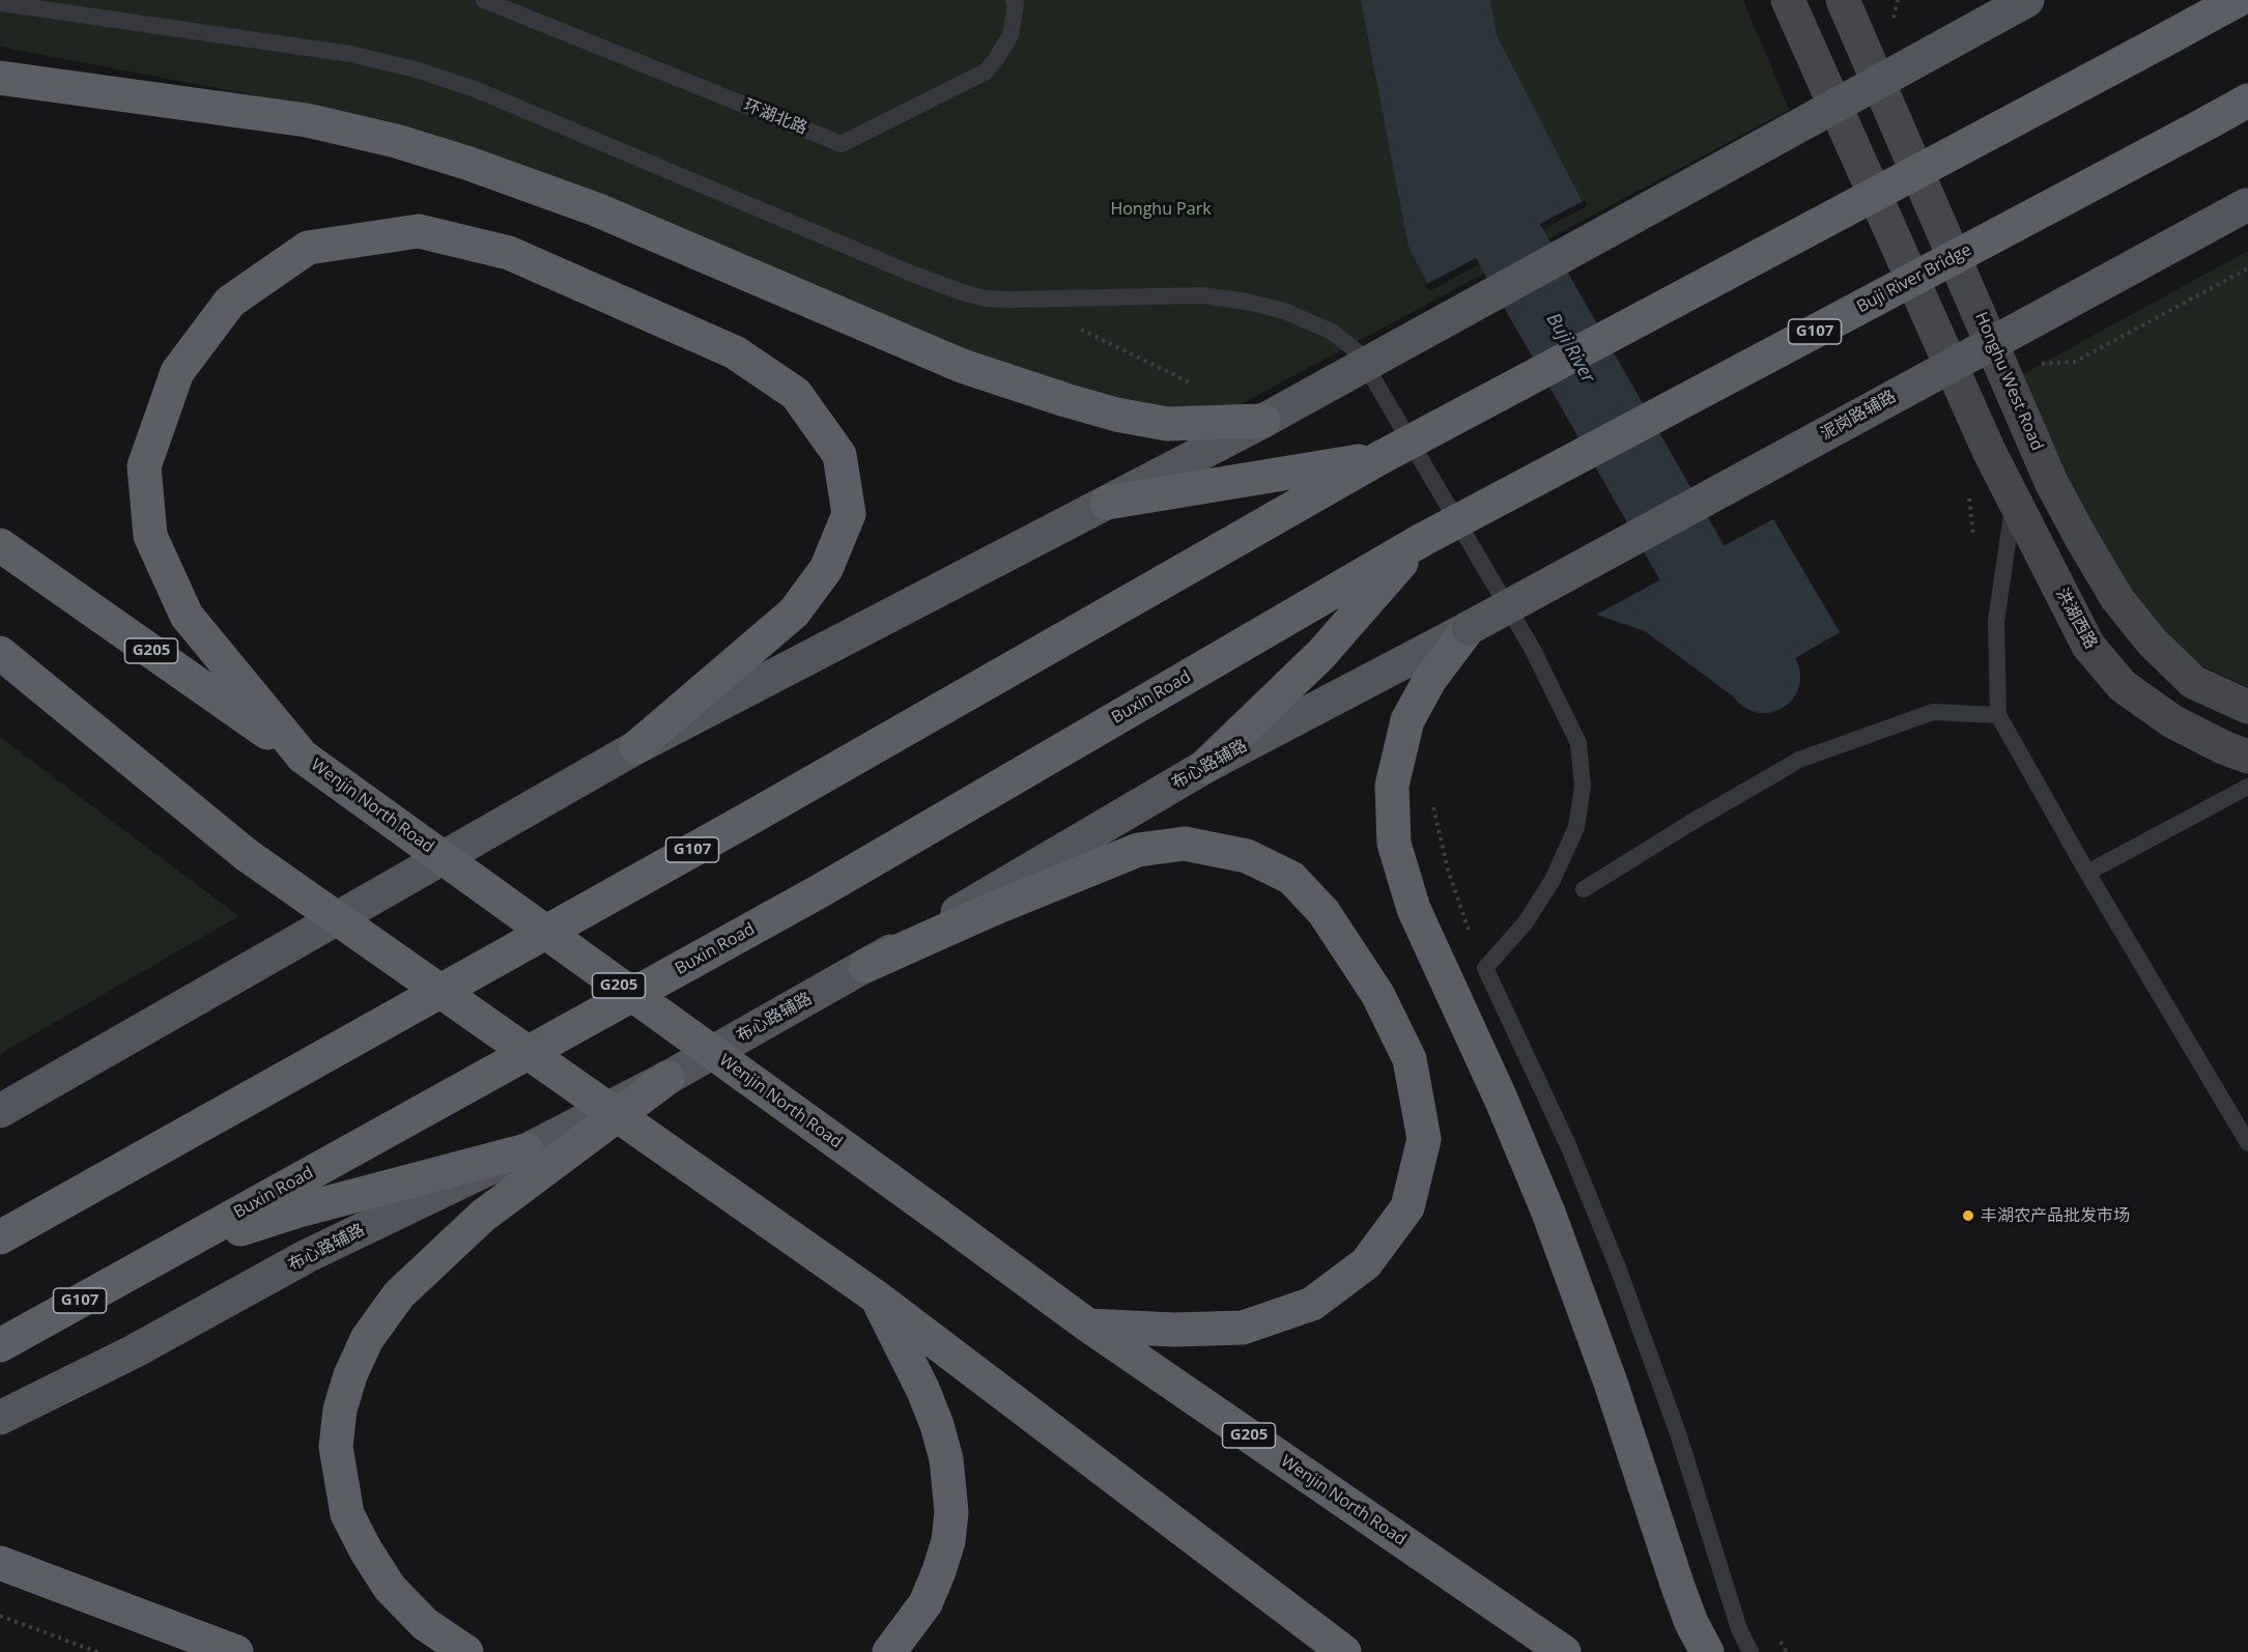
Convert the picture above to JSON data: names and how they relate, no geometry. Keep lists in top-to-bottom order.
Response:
{
  "streets": {
    "highway": [
      "Buji River Bridge",
      "G107",
      "G205",
      "Buxin Road",
      "Wenjin North Road"
    ],
    "main road": [
      "Honghu West Road",
      "泥岗路辅路",
      "洪湖西路",
      "布心路辅路"
    ],
    "lane": ["环湖北路"]
  },
  "crossings": [
    ["Buji River Bridge", "Buxin Road"],
    ["泥岗路辅路", "布心路辅路"]
  ],
  "water": ["Buji River"],
  "parks": ["Honghu Park"],
  "places": ["丰湖农产品批发市场"]
}
